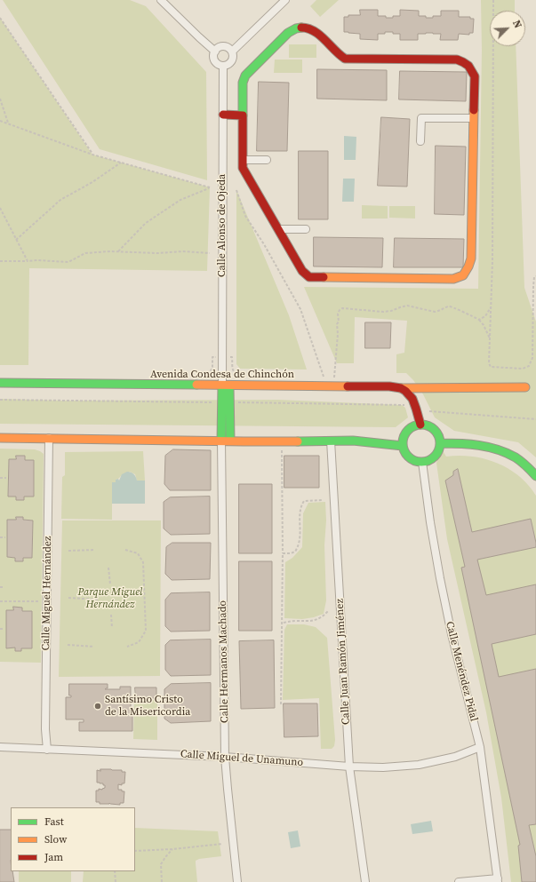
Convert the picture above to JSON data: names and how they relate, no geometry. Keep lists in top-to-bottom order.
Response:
{
  "streets": {
    "street": [
      "Calle Alonso de Ojeda",
      "Avenida Condesa de Chinchón",
      "Calle Miguel Hernández",
      "Calle Hermanos Machado",
      "Calle Juan Ramón Jiménez",
      "Calle Menéndez Pidal",
      "Calle Miguel de Unamuno"
    ]
  },
  "crossings": [
    ["Calle Alonso de Ojeda", "Avenida Condesa de Chinchón"],
    ["Calle Miguel Hernández", "Calle Miguel de Unamuno"],
    ["Calle Hermanos Machado", "Calle Miguel de Unamuno"],
    ["Calle Juan Ramón Jiménez", "Calle Miguel de Unamuno"],
    ["Calle Menéndez Pidal", "Calle Miguel de Unamuno"]
  ],
  "parks": ["Parque Miguel Hernández"],
  "places": ["Santísimo Cristo de la Misericordia"],
  "legend": ["Fast", "Slow", "Jam"],
  "north": "top right"
}
